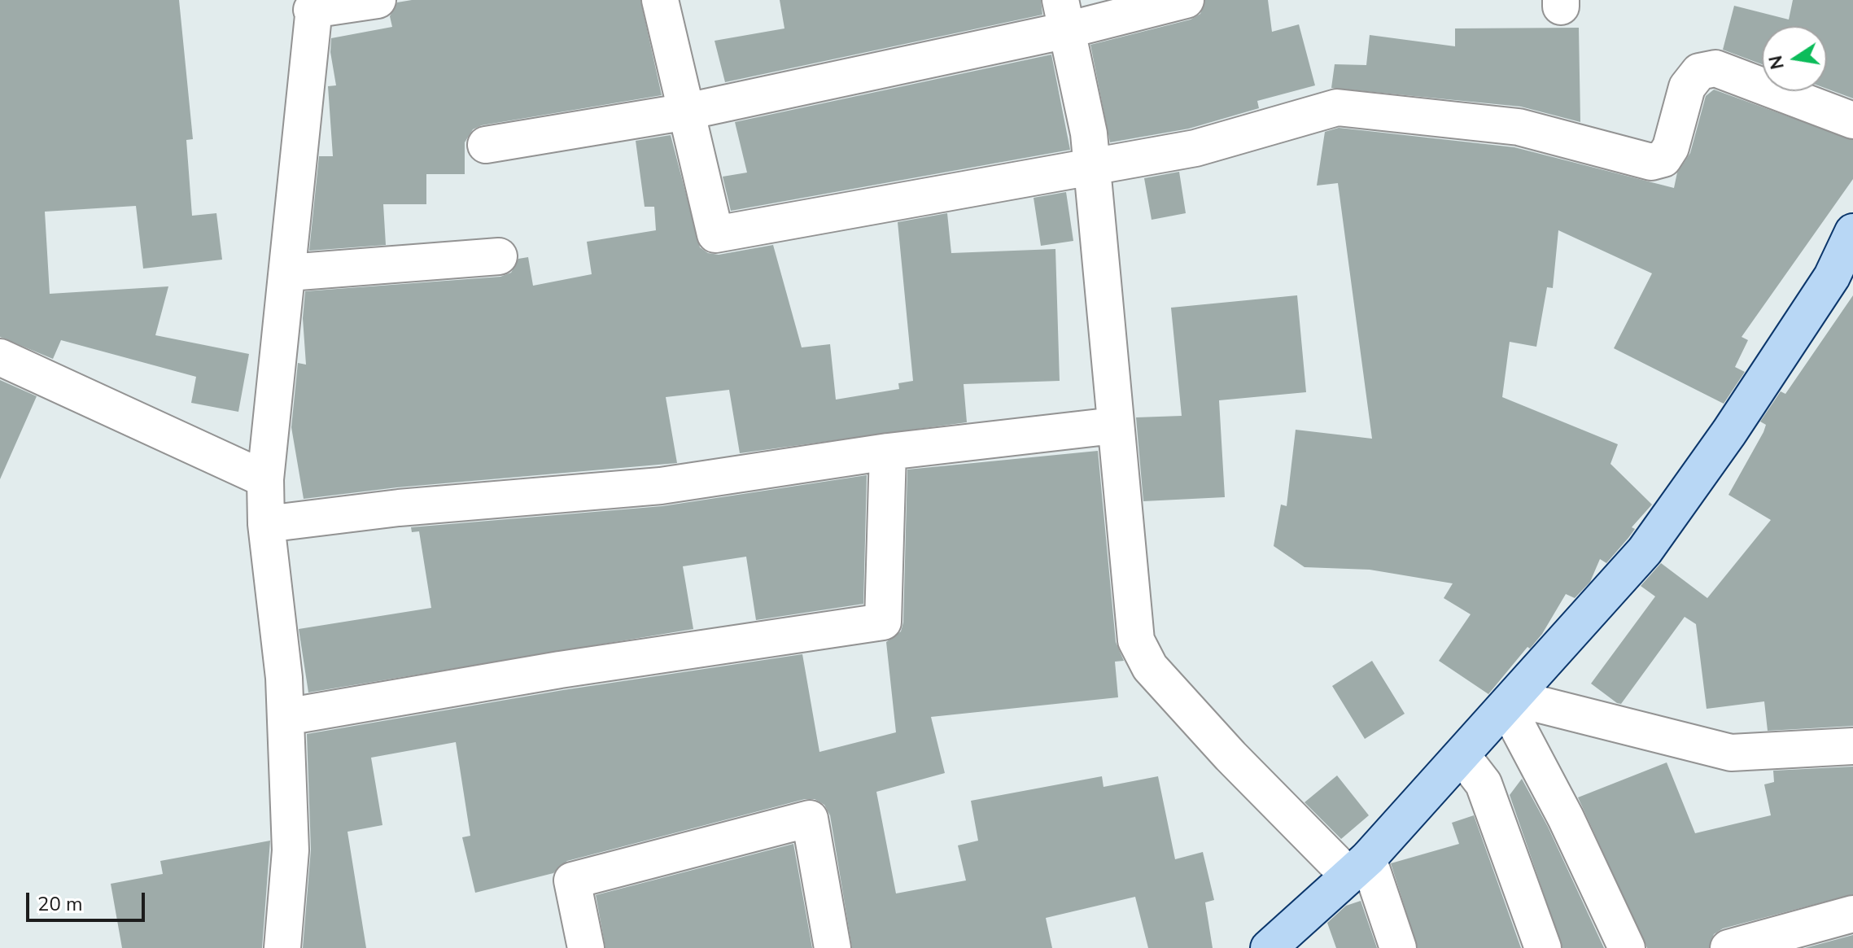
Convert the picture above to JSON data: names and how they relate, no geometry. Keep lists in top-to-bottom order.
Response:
{
  "scale_bar": "20 m",
  "north": "left"
}
